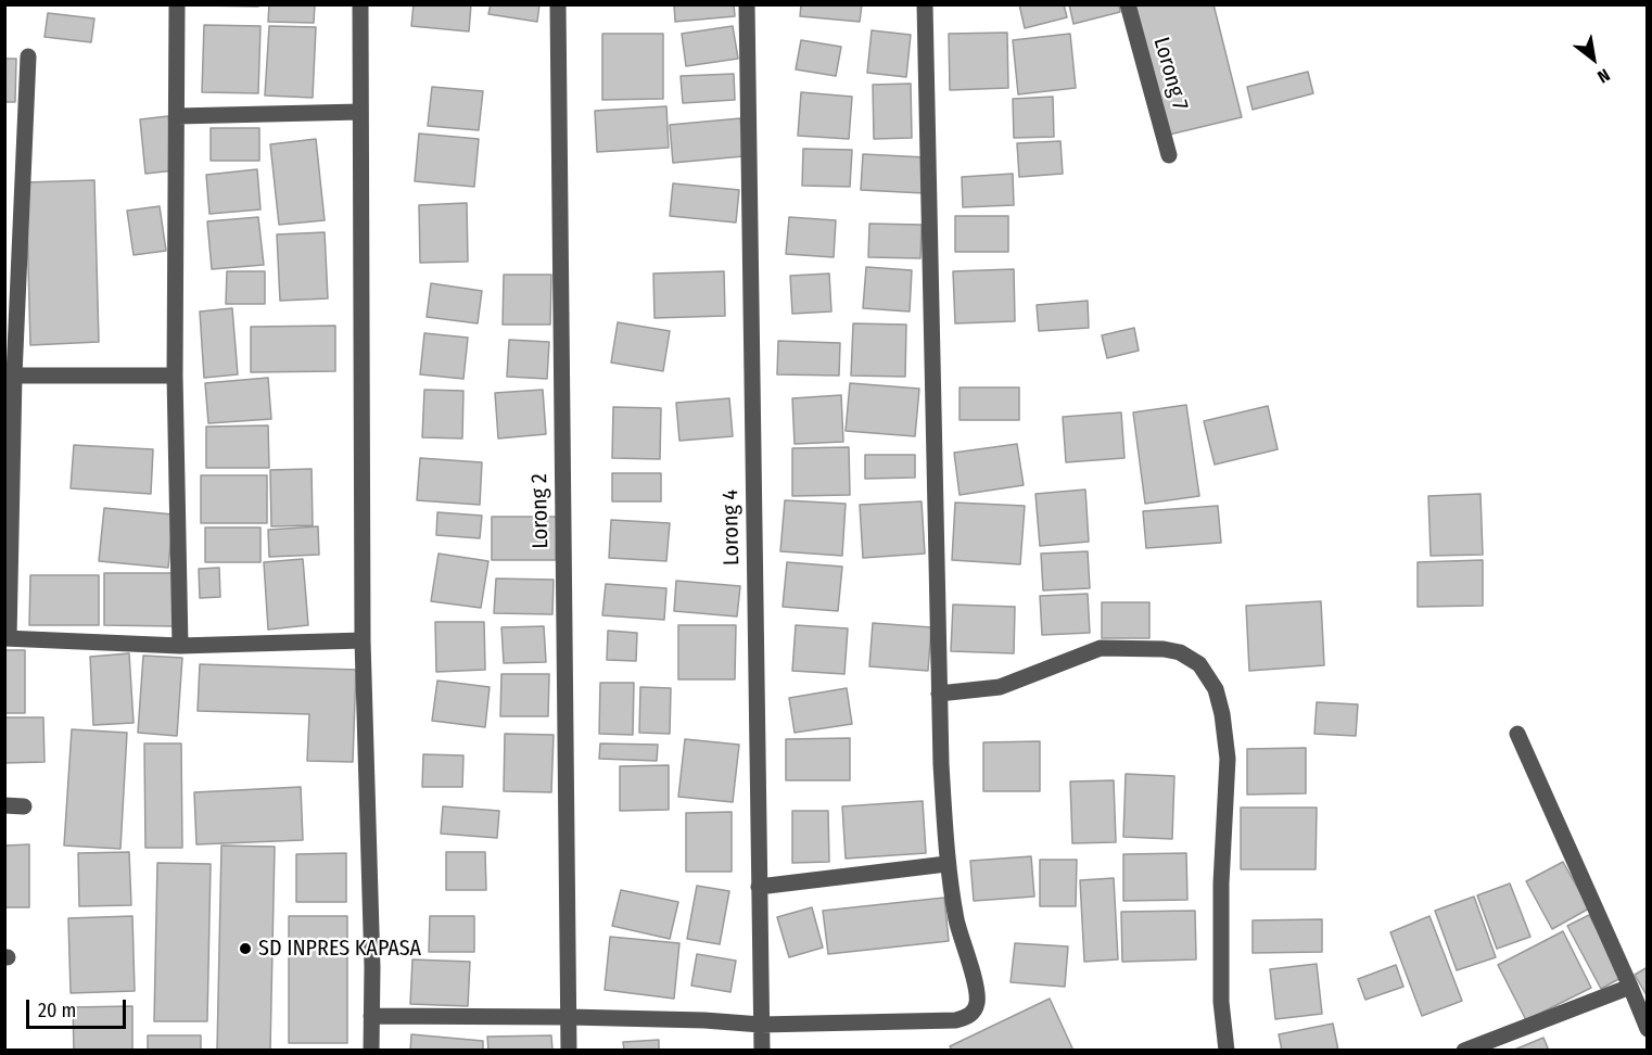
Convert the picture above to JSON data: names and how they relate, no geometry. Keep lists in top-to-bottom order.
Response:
{
  "streets": {
    "street": ["Lorong 7", "Lorong 2", "Lorong 4"]
  },
  "places": ["SD INPRES KAPASA"],
  "scale_bar": "20 m",
  "north": "bottom right"
}
